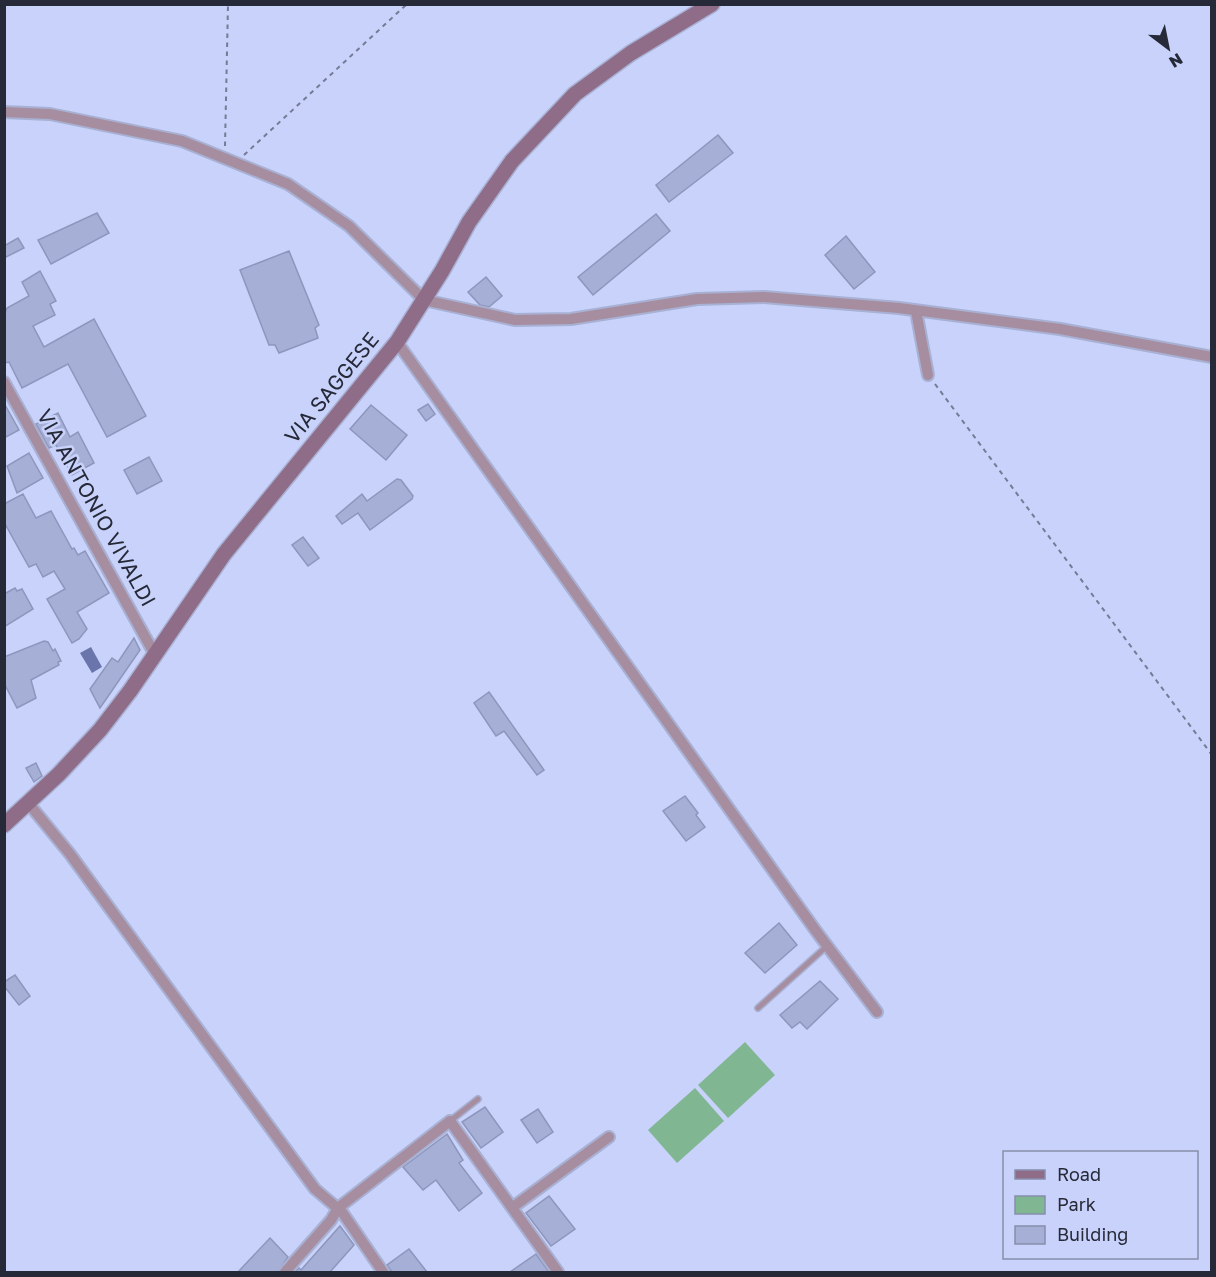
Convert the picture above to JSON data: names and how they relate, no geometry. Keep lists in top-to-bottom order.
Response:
{
  "streets": {
    "main road": ["VIA SAGGESE"],
    "street": ["VIA ANTONIO VIVALDI"]
  },
  "crossings": [
    ["VIA SAGGESE", "VIA ANTONIO VIVALDI"]
  ],
  "legend": ["Road", "Park", "Building"],
  "north": "bottom right"
}
